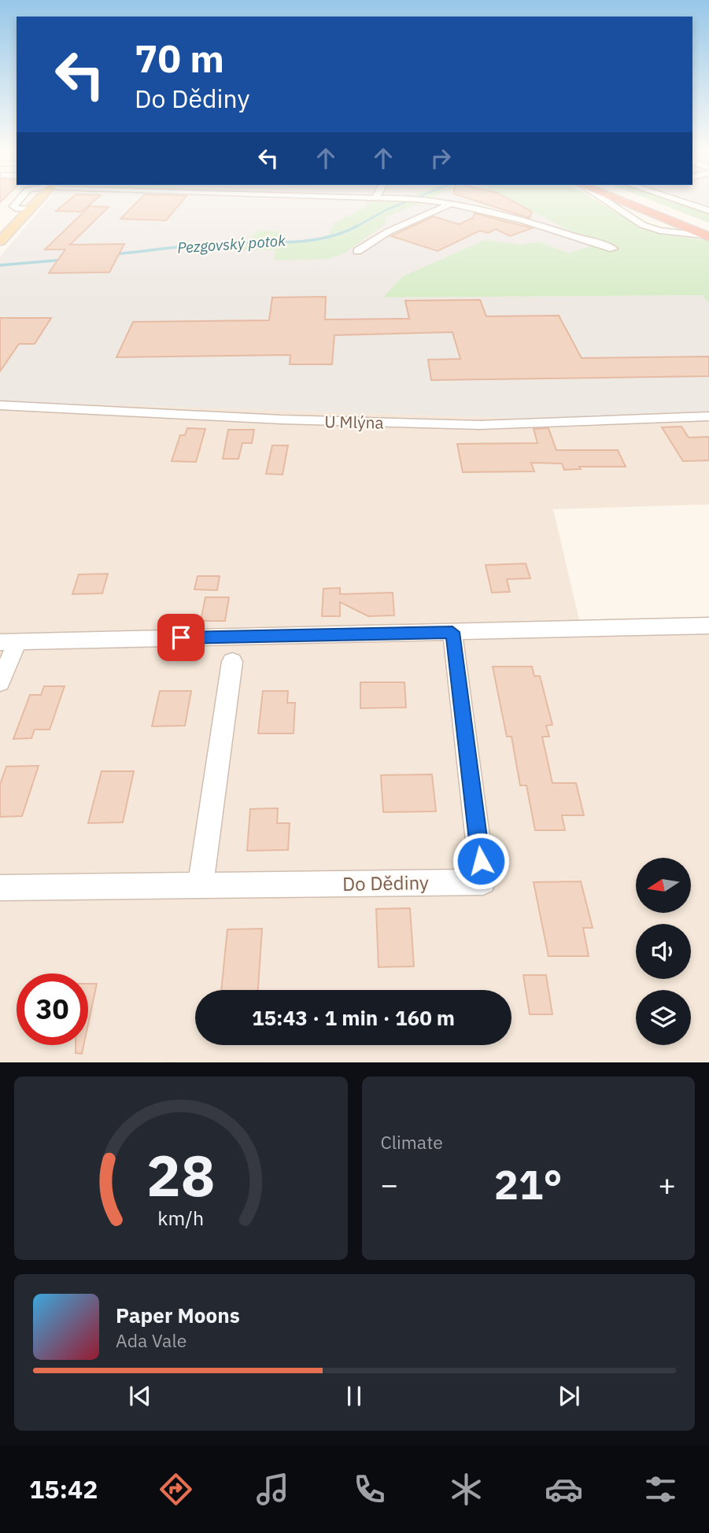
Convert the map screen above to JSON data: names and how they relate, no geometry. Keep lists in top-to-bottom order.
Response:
{
  "streets": {
    "street": ["U Mlýna", "Do Dědiny"]
  },
  "water": ["Pezgovský potok"],
  "north": "left",
  "page": {
    "turn": ["70 m", "Do Dědiny"],
    "limit": "30",
    "trip": "15:43 · 1 min · 160 m",
    "tile": "Climate",
    "heat": ["−", "21°", "+"],
    "song": ["Paper Moons", "Ada Vale"],
    "tabs": "15:42",
    "gauge": ["28", "km/h"]
  }
}
